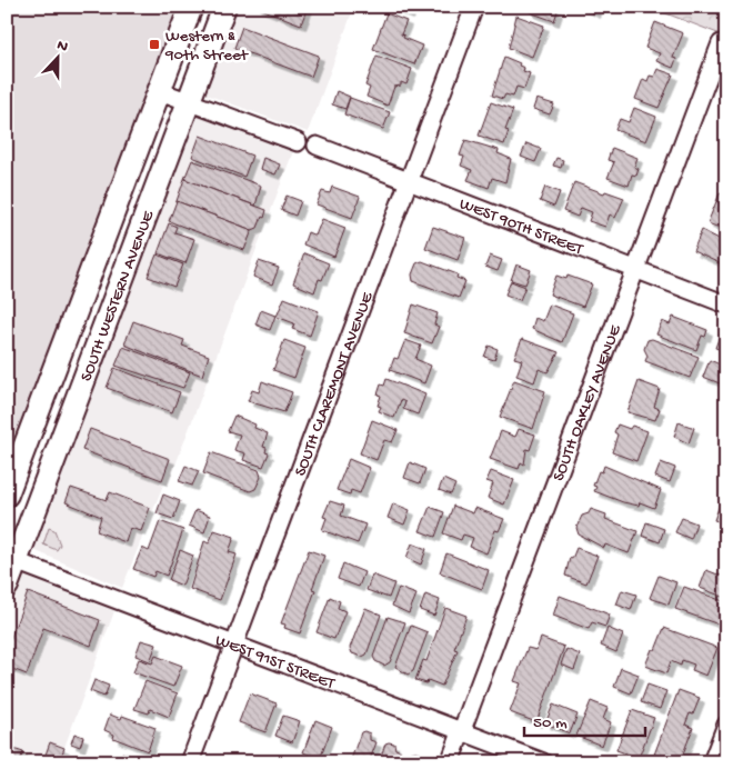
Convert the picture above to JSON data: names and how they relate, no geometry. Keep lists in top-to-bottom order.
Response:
{
  "streets": {
    "main road": ["SOUTH WESTERN AVENUE"],
    "street": [
      "WEST 90TH STREET",
      "SOUTH CLAREMONT AVENUE",
      "SOUTH OAKLEY AVENUE",
      "WEST 91ST STREET"
    ]
  },
  "crossings": [
    ["WEST 90TH STREET", "SOUTH CLAREMONT AVENUE"],
    ["WEST 90TH STREET", "SOUTH OAKLEY AVENUE"],
    ["SOUTH WESTERN AVENUE", "WEST 91ST STREET"],
    ["SOUTH CLAREMONT AVENUE", "WEST 91ST STREET"],
    ["SOUTH OAKLEY AVENUE", "WEST 91ST STREET"]
  ],
  "places": {
    "transit": ["Western & 90th Street"]
  },
  "scale_bar": "50 m",
  "north": "top"
}
